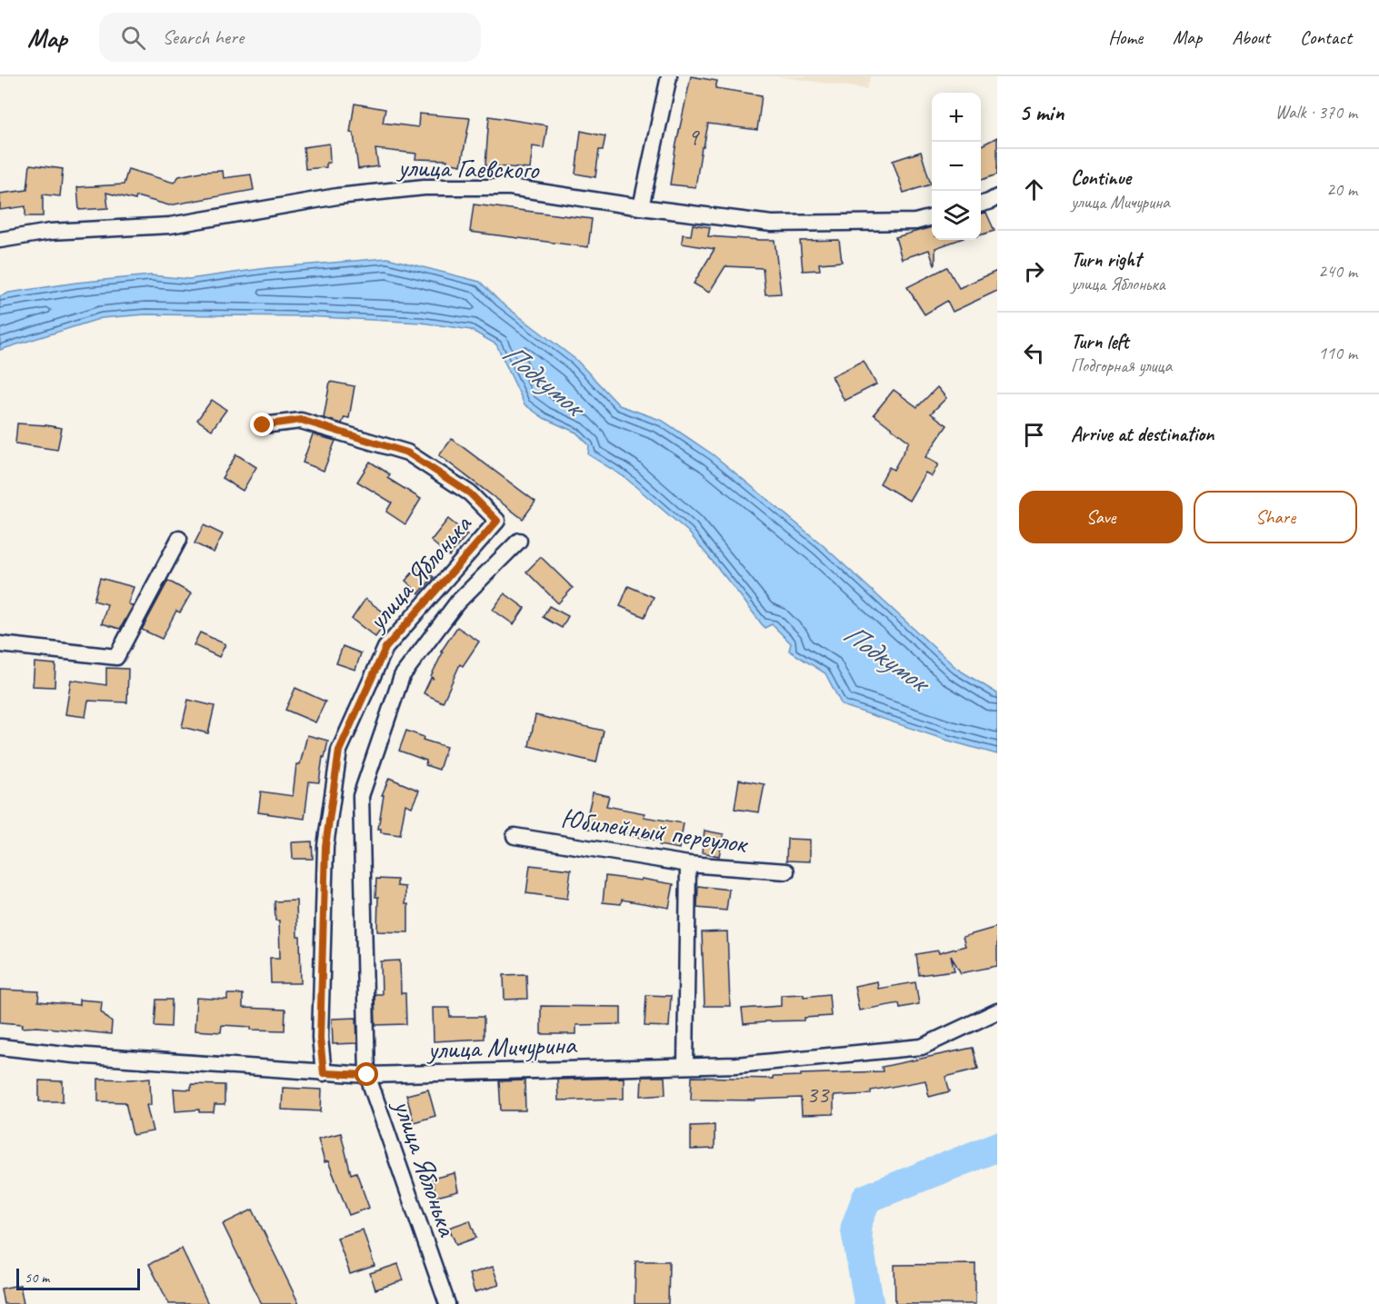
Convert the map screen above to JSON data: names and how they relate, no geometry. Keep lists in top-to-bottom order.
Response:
{
  "streets": {
    "street": [
      "улица Гаевского",
      "улица Яблонька",
      "Юбилейный переулок",
      "улица Мичурина"
    ]
  },
  "crossings": [
    ["улица Яблонька", "улица Мичурина"]
  ],
  "water": ["Подкумок"],
  "house_numbers": ["9", "33"],
  "scale_bar": "50 m",
  "page": {
    "header": "Map",
    "search": "Search here",
    "nav": [
      "Home",
      "Map",
      "About",
      "Contact"
    ],
    "heading": ["5 min", "Walk · 370 m"],
    "map_buttons": ["+", "−"],
    "list": [
      ["Continue", "улица Мичурина", "20 m"],
      ["Turn right", "улица Яблонька", "240 m"],
      ["Turn left", "Подгорная улица", "110 m"],
      "Arrive at destination"
    ],
    "buttons": ["Save", "Share"],
    "scale": "50 m"
  }
}
